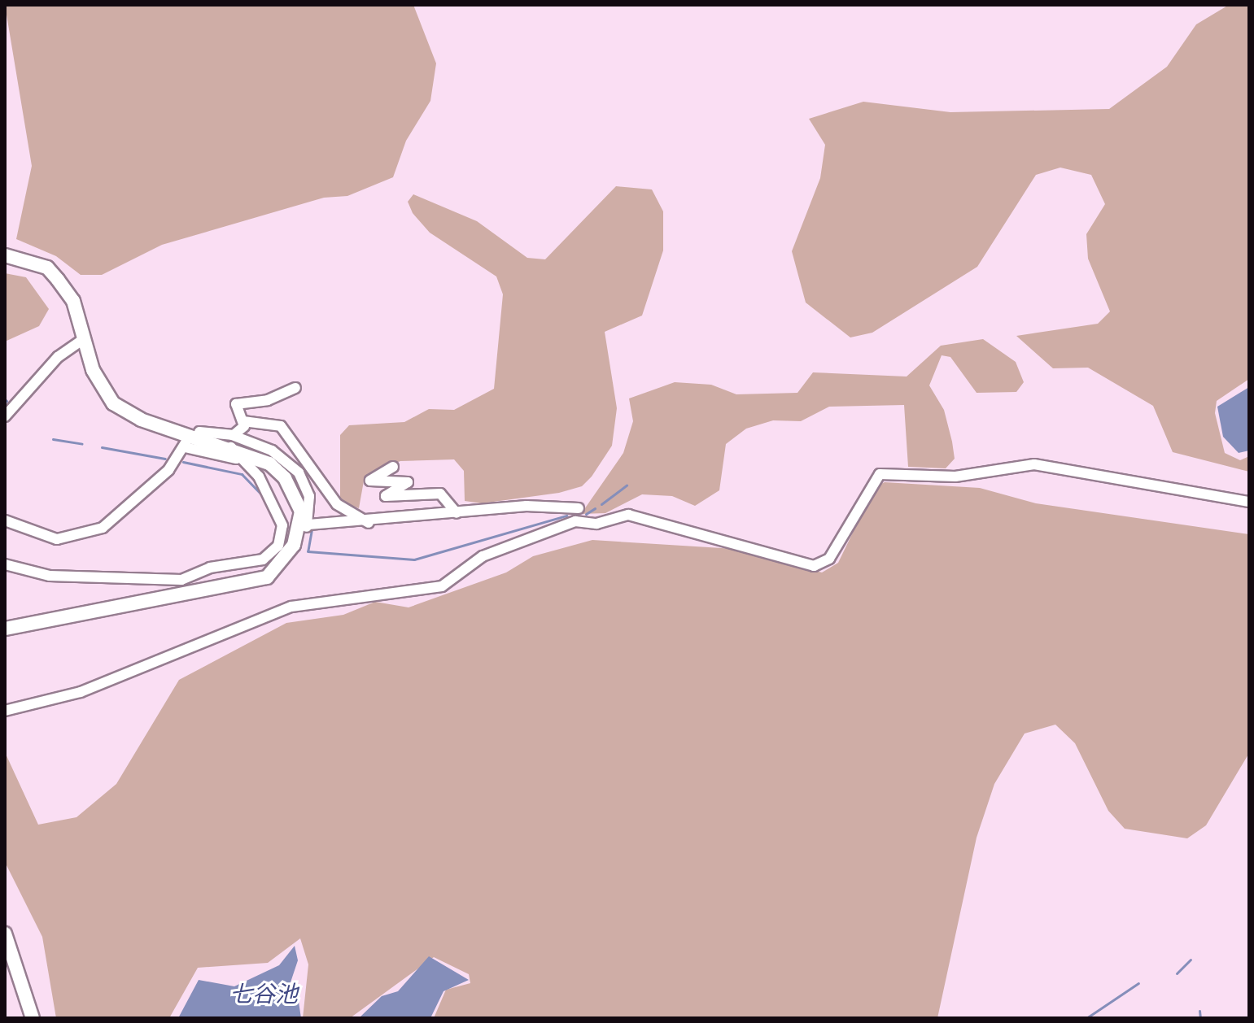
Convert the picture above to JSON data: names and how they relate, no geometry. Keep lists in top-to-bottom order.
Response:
{
  "water": ["七谷池"]
}
